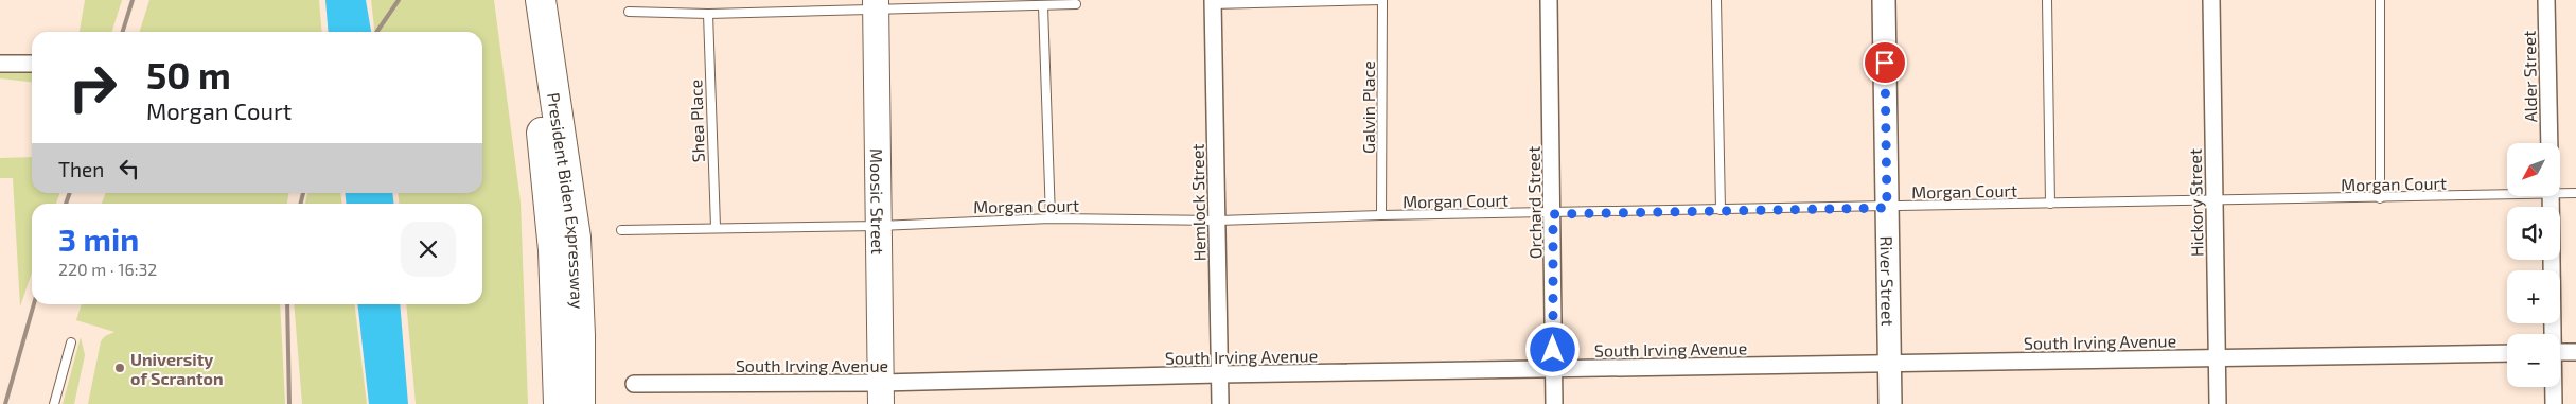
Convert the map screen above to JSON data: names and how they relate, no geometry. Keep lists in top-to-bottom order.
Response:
{
  "streets": {
    "highway": ["President Biden Expressway"],
    "main road": ["Moosic Street", "River Street"],
    "street": [
      "Alder Street",
      "Hemlock Street",
      "Orchard Street",
      "Hickory Street",
      "South Irving Avenue"
    ],
    "lane": ["Galvin Place", "Shea Place", "Morgan Court"]
  },
  "crossings": [
    ["Galvin Place", "Morgan Court"],
    ["Shea Place", "Morgan Court"],
    ["Morgan Court", "Moosic Street"],
    ["Morgan Court", "Hemlock Street"],
    ["Morgan Court", "Orchard Street"],
    ["Morgan Court", "Hickory Street"],
    ["Morgan Court", "River Street"],
    ["Moosic Street", "South Irving Avenue"],
    ["Hemlock Street", "South Irving Avenue"],
    ["Orchard Street", "South Irving Avenue"],
    ["Hickory Street", "South Irving Avenue"],
    ["River Street", "South Irving Avenue"]
  ],
  "places": ["University of Scranton"],
  "north": "bottom left",
  "page": {
    "turn": ["50 m", "Morgan Court"],
    "map_buttons": ["+", "−"],
    "then": "Then",
    "heading": ["3 min", "220 m · 16:32"]
  }
}
